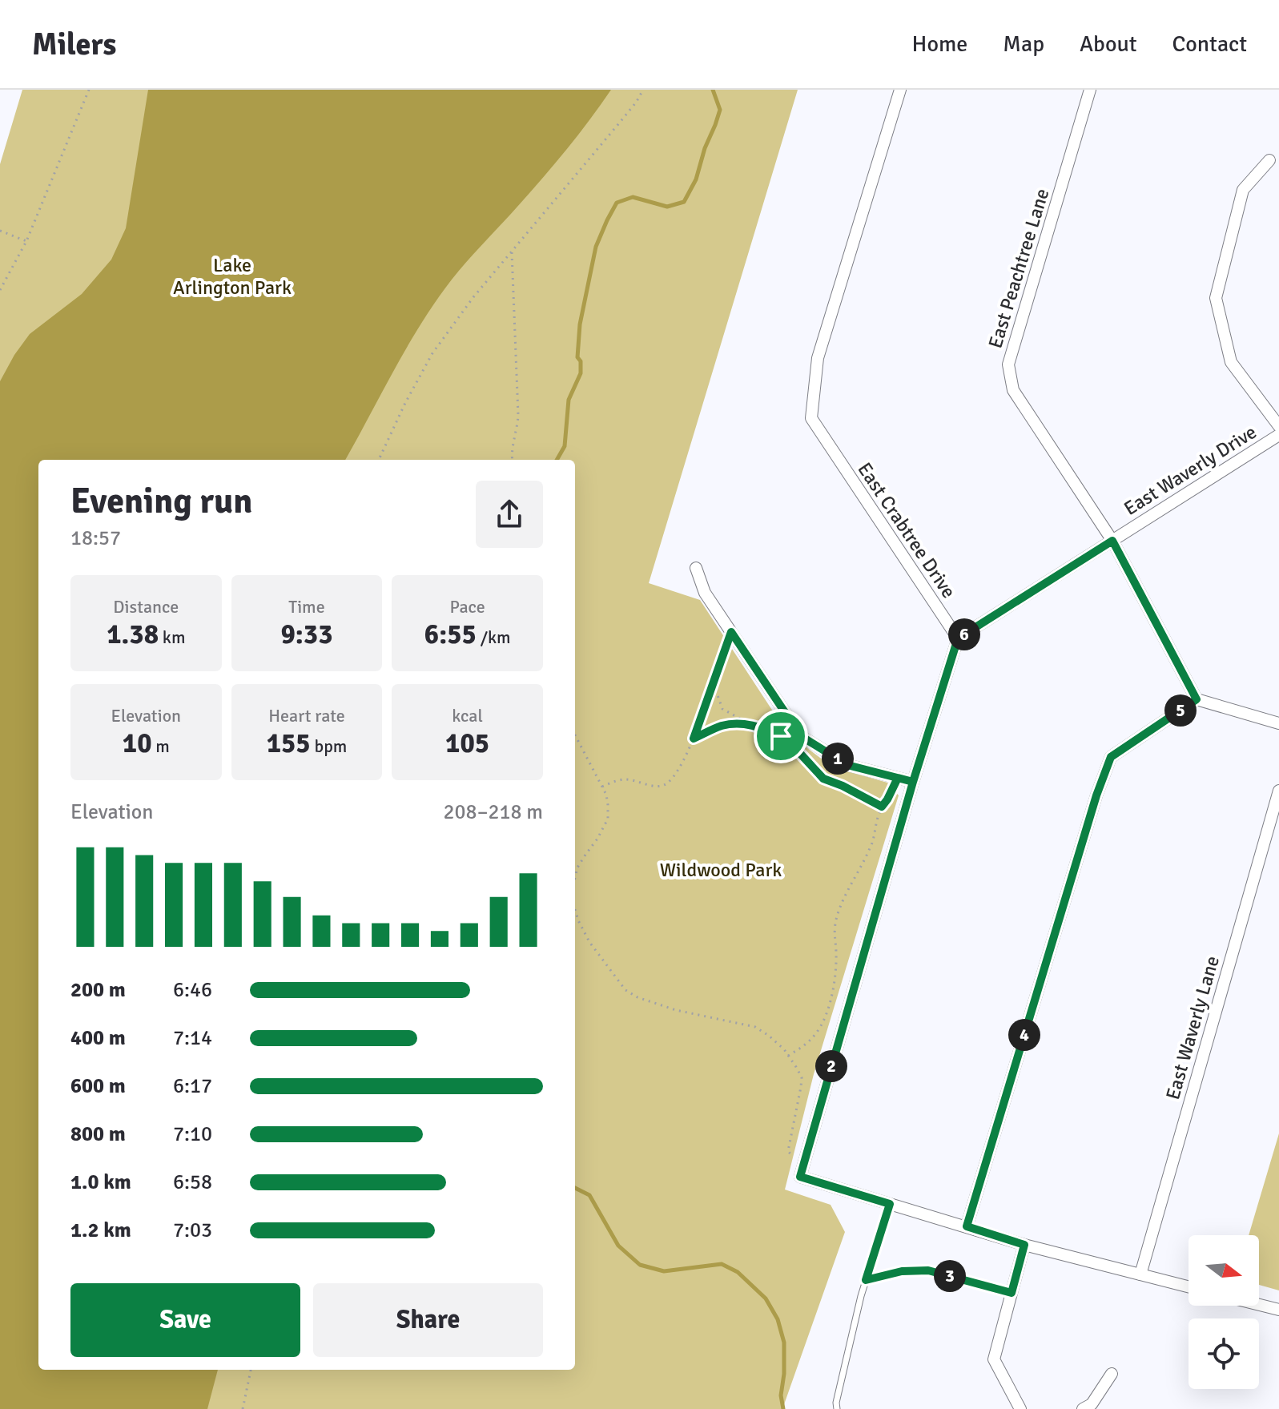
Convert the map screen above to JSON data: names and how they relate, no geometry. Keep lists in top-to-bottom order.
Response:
{
  "streets": {
    "street": [
      "East Peachtree Lane",
      "East Waverly Drive",
      "East Crabtree Drive",
      "East Waverly Lane"
    ]
  },
  "crossings": [
    ["East Peachtree Lane", "East Waverly Drive"],
    ["East Waverly Drive", "East Crabtree Drive"]
  ],
  "parks": ["Lake Arlington Park", "Wildwood Park"],
  "north": "right",
  "page": {
    "header": "Milers",
    "nav": [
      "Home",
      "Map",
      "About",
      "Contact"
    ],
    "heading": ["Evening run", "18:57"],
    "stats": [
      ["Distance", "1.38 km"],
      ["Time", "9:33"],
      ["Pace", "6:55 /km"],
      ["Elevation", "10 m"],
      ["Heart rate", "155 bpm"],
      ["kcal", "105"]
    ],
    "pins": [
      "6",
      "5",
      "1",
      "4",
      "2",
      "3"
    ],
    "chart": ["Elevation", "208–218 m"],
    "list": [
      {
        "name": "200 m",
        "note": "6:46"
      },
      {
        "name": "400 m",
        "note": "7:14"
      },
      {
        "name": "600 m",
        "note": "6:17"
      },
      {
        "name": "800 m",
        "note": "7:10"
      },
      {
        "name": "1.0 km",
        "note": "6:58"
      },
      {
        "name": "1.2 km",
        "note": "7:03"
      }
    ],
    "buttons": ["Save", "Share"]
  }
}
